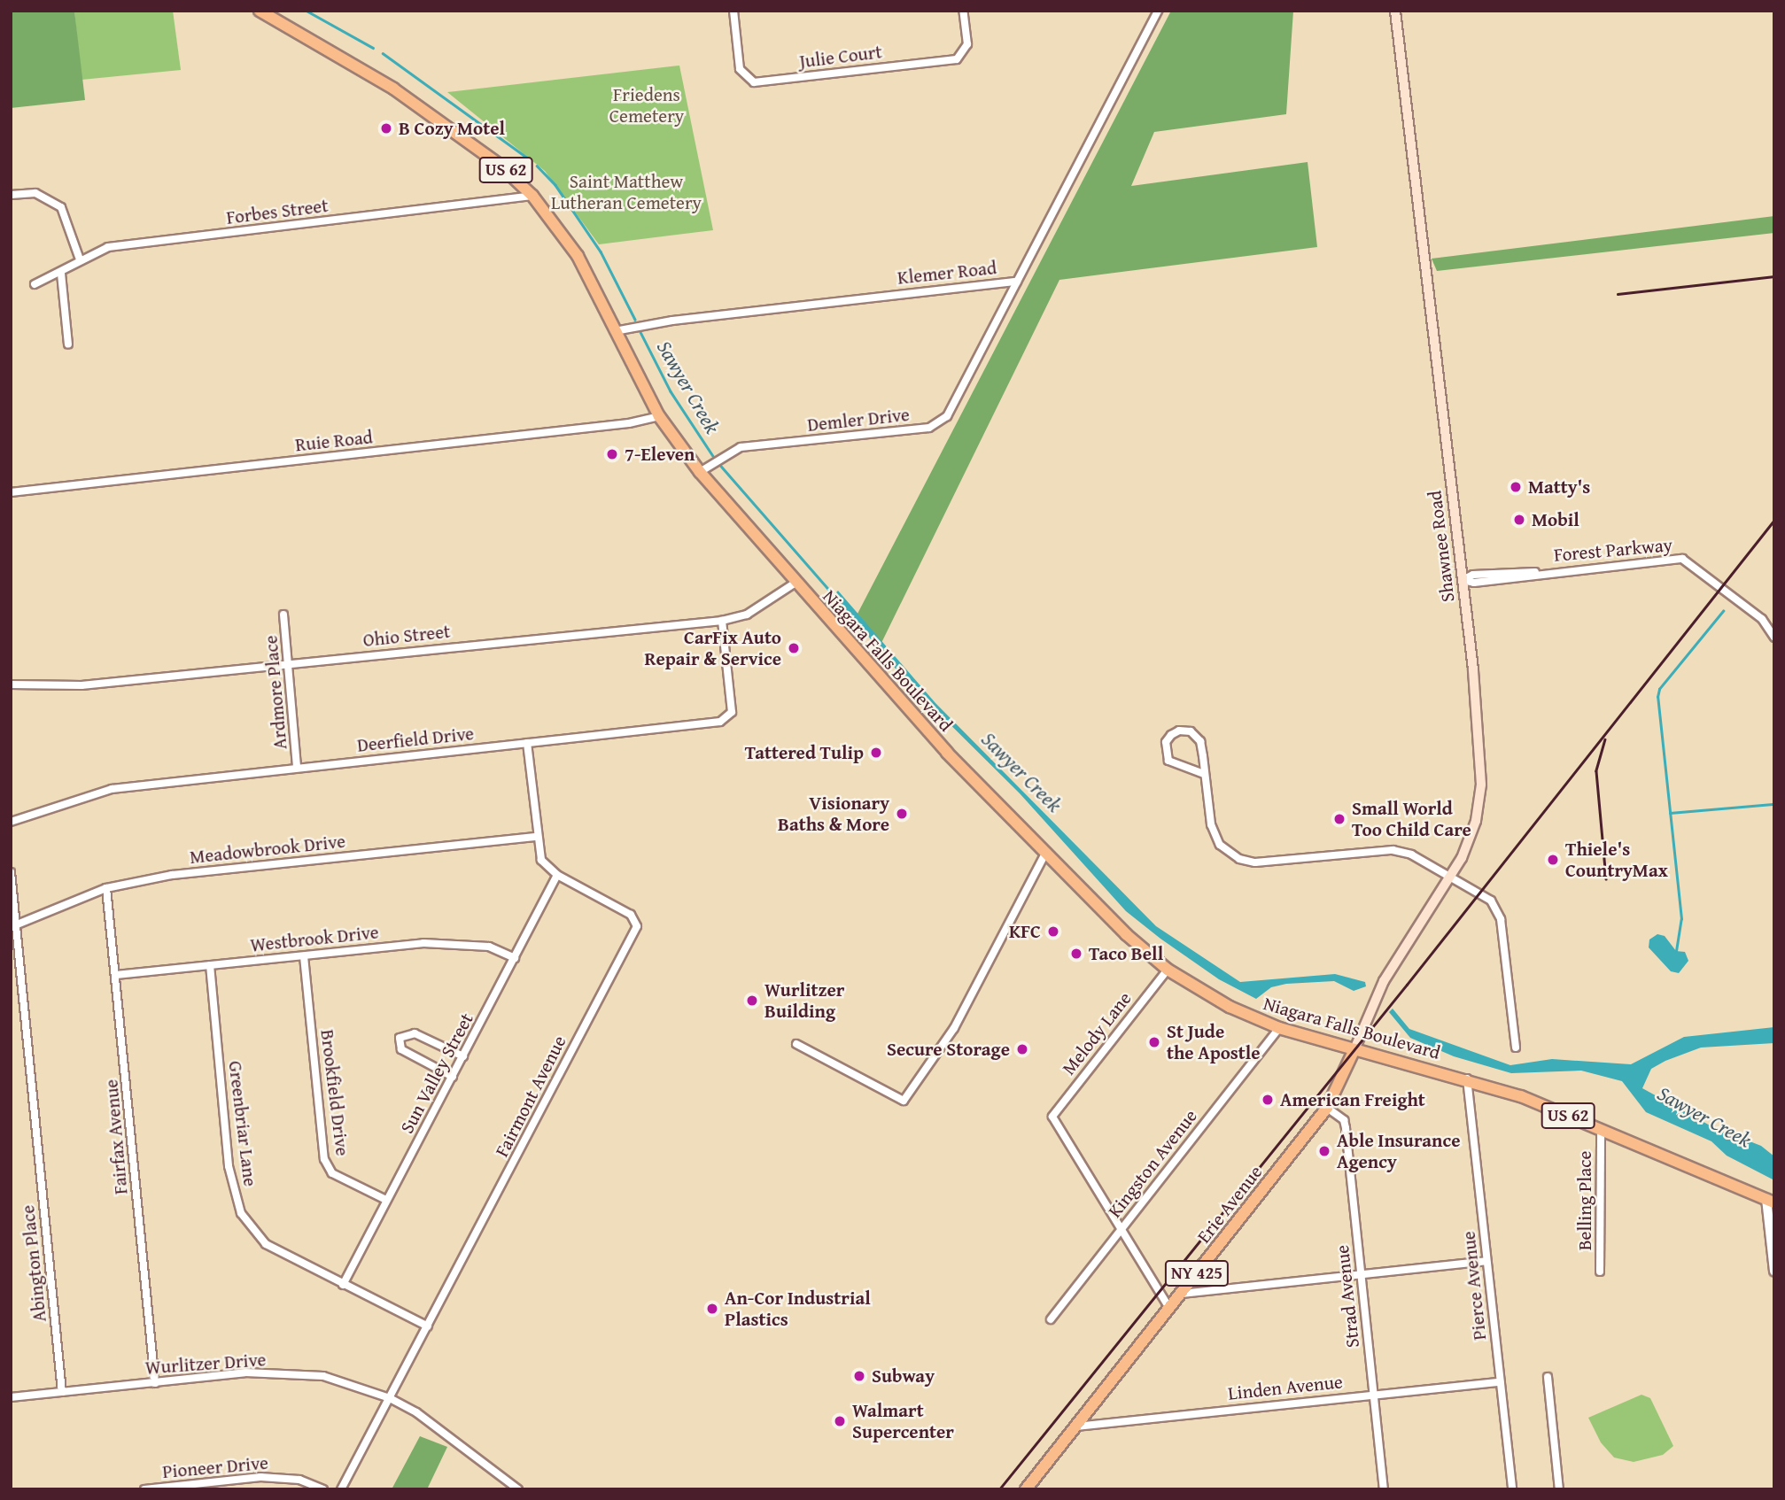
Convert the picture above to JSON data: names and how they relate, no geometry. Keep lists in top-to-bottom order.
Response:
{
  "streets": {
    "main road": [
      "US 62",
      "Shawnee Road",
      "Niagara Falls Boulevard",
      "Erie Avenue",
      "NY 425"
    ],
    "street": [
      "Julie Court",
      "Forbes Street",
      "Klemer Road",
      "Demler Drive",
      "Ruie Road",
      "Forest Parkway",
      "Ohio Street",
      "Ardmore Place",
      "Deerfield Drive",
      "Meadowbrook Drive",
      "Westbrook Drive",
      "Melody Lane",
      "Sun Valley Street",
      "Brookfield Drive",
      "Fairmont Avenue",
      "Greenbriar Lane",
      "Fairfax Avenue",
      "Kingston Avenue",
      "Belling Place",
      "Abington Place",
      "Pierce Avenue",
      "Strad Avenue",
      "Wurlitzer Drive",
      "Linden Avenue",
      "Pioneer Drive"
    ]
  },
  "crossings": [
    ["Forbes Street", "Niagara Falls Boulevard"],
    ["Klemer Road", "Demler Drive"],
    ["Klemer Road", "Niagara Falls Boulevard"],
    ["Demler Drive", "Niagara Falls Boulevard"],
    ["Ruie Road", "Niagara Falls Boulevard"],
    ["Shawnee Road", "Forest Parkway"],
    ["Shawnee Road", "Niagara Falls Boulevard"],
    ["Shawnee Road", "Erie Avenue"],
    ["Ohio Street", "Niagara Falls Boulevard"],
    ["Ohio Street", "Ardmore Place"],
    ["Ohio Street", "Deerfield Drive"],
    ["Niagara Falls Boulevard", "Melody Lane"],
    ["Niagara Falls Boulevard", "Kingston Avenue"],
    ["Niagara Falls Boulevard", "Belling Place"],
    ["Niagara Falls Boulevard", "Erie Avenue"],
    ["Niagara Falls Boulevard", "Pierce Avenue"],
    ["Ardmore Place", "Deerfield Drive"],
    ["Deerfield Drive", "Fairmont Avenue"],
    ["Meadowbrook Drive", "Fairmont Avenue"],
    ["Meadowbrook Drive", "Fairfax Avenue"],
    ["Meadowbrook Drive", "Abington Place"],
    ["Westbrook Drive", "Sun Valley Street"],
    ["Westbrook Drive", "Brookfield Drive"],
    ["Westbrook Drive", "Greenbriar Lane"],
    ["Westbrook Drive", "Fairfax Avenue"],
    ["Melody Lane", "Kingston Avenue"],
    ["Sun Valley Street", "Brookfield Drive"],
    ["Sun Valley Street", "Fairmont Avenue"],
    ["Sun Valley Street", "Greenbriar Lane"],
    ["Fairmont Avenue", "Greenbriar Lane"],
    ["Fairmont Avenue", "Wurlitzer Drive"],
    ["Fairfax Avenue", "Wurlitzer Drive"],
    ["Erie Avenue", "Strad Avenue"],
    ["Erie Avenue", "Linden Avenue"],
    ["Abington Place", "Wurlitzer Drive"],
    ["Pierce Avenue", "Linden Avenue"],
    ["Strad Avenue", "Linden Avenue"]
  ],
  "water": ["Sawyer Creek"],
  "parks": ["Friedens Cemetery", "Saint Matthew Lutheran Cemetery"],
  "places": [
    "B Cozy Motel",
    "7-Eleven",
    "Matty's",
    "Mobil",
    "CarFix Auto Repair & Service",
    "Tattered Tulip",
    "Visionary Baths & More",
    "Small World Too Child Care",
    "Thiele's CountryMax",
    "KFC",
    "Taco Bell",
    "Wurlitzer Building",
    "St Jude the Apostle",
    "Secure Storage",
    "American Freight",
    "Able Insurance Agency",
    "An-Cor Industrial Plastics",
    "Subway",
    "Walmart Supercenter"
  ]
}
